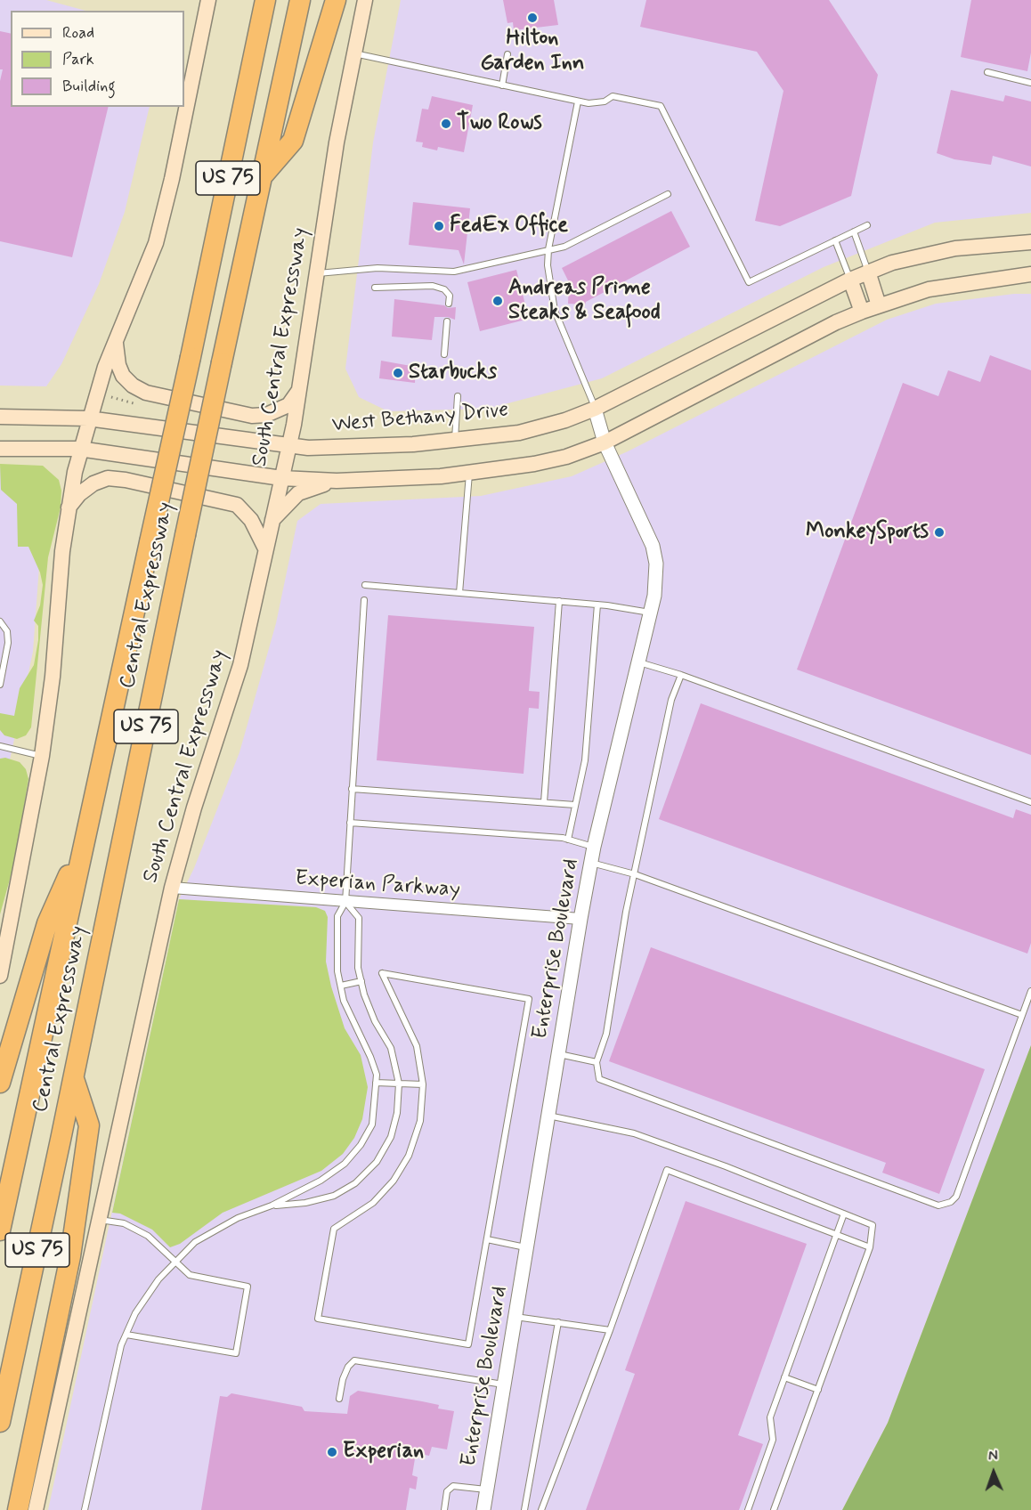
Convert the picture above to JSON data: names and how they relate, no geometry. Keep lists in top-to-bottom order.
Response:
{
  "streets": {
    "highway": ["US 75", "Central Expressway"],
    "main road": ["South Central Expressway", "West Bethany Drive"],
    "street": ["Experian Parkway", "Enterprise Boulevard"]
  },
  "crossings": [
    ["South Central Expressway", "West Bethany Drive"],
    ["South Central Expressway", "Experian Parkway"],
    ["West Bethany Drive", "Enterprise Boulevard"],
    ["Experian Parkway", "Enterprise Boulevard"]
  ],
  "places": [
    "Hilton Garden Inn",
    "Two Rows",
    "FedEx Office",
    "Andreas Prime Steaks & Seafood",
    "Starbucks",
    "MonkeySports",
    "Experian"
  ],
  "legend": ["Road", "Park", "Building"],
  "north": "top"
}
